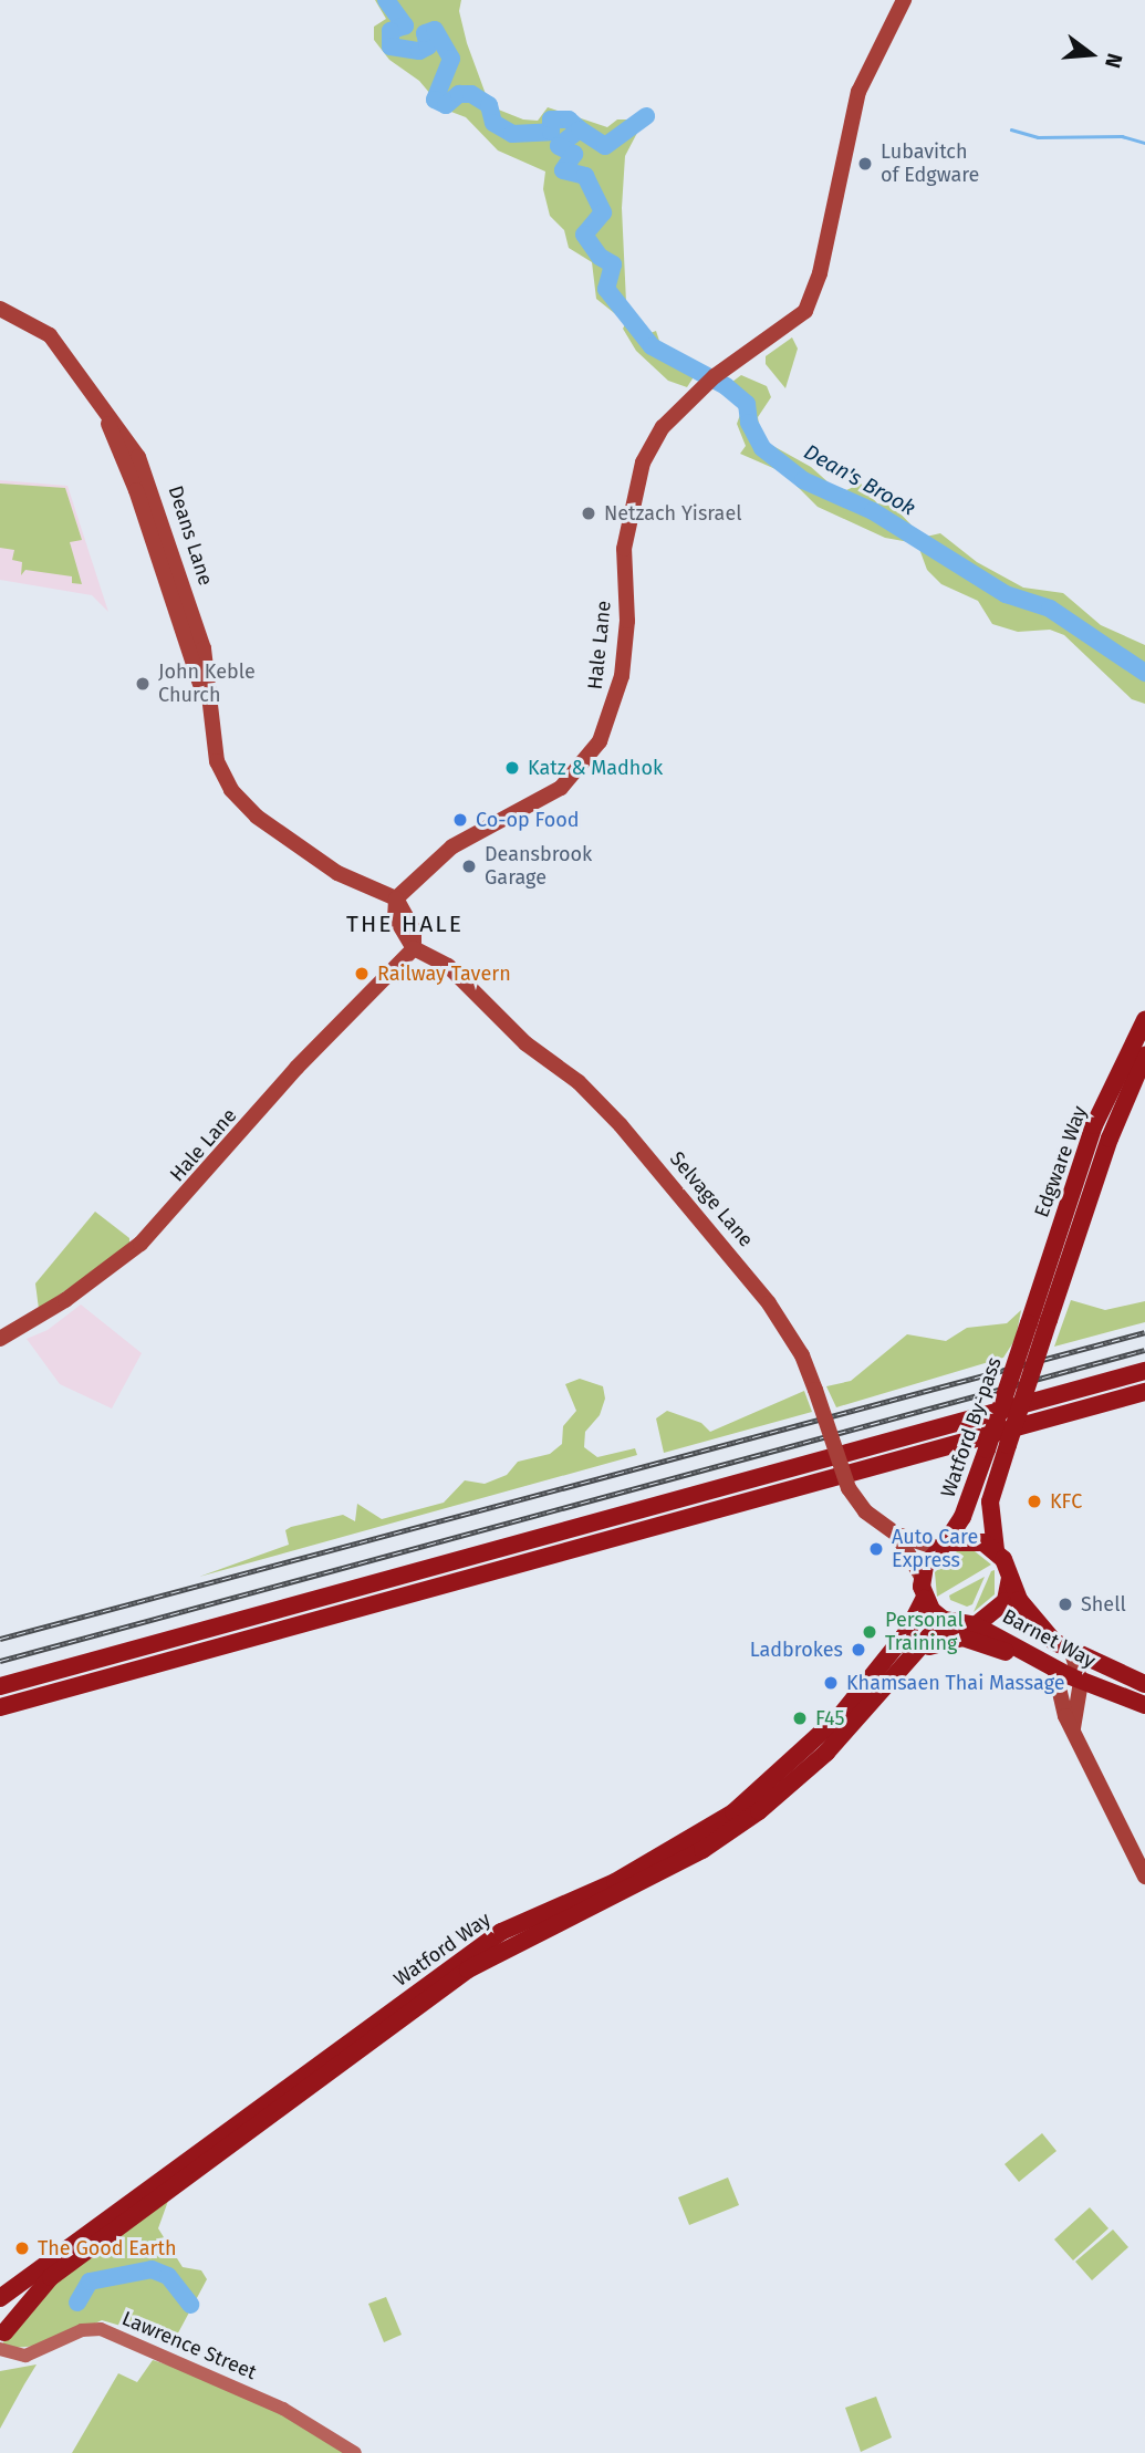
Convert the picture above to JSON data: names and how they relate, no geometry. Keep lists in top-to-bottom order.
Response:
{
  "streets": {
    "highway": [
      "Edgware Way",
      "Watford By-pass",
      "Barnet Way",
      "Watford Way"
    ],
    "main road": ["Deans Lane", "Hale Lane", "Selvage Lane"],
    "street": ["Lawrence Street"]
  },
  "crossings": [
    ["Deans Lane", "Hale Lane"],
    ["Hale Lane", "Selvage Lane"],
    ["Edgware Way", "Watford By-pass"],
    ["Selvage Lane", "Watford By-pass"],
    ["Selvage Lane", "Barnet Way"],
    ["Selvage Lane", "Watford Way"],
    ["Watford By-pass", "Barnet Way"],
    ["Watford By-pass", "Watford Way"],
    ["Barnet Way", "Watford Way"],
    ["Watford Way", "Lawrence Street"]
  ],
  "districts": ["THE HALE"],
  "water": ["Dean's Brook"],
  "places": [
    "Lubavitch of Edgware",
    "Netzach Yisrael",
    "John Keble Church",
    "Katz & Madhok",
    "Co-op Food",
    "Deansbrook Garage",
    "Railway Tavern",
    "KFC",
    "Auto Care Express",
    "Shell",
    "Personal Training",
    "Ladbrokes",
    "Khamsaen Thai Massage",
    "F45",
    "The Good Earth"
  ],
  "north": "right"
}
